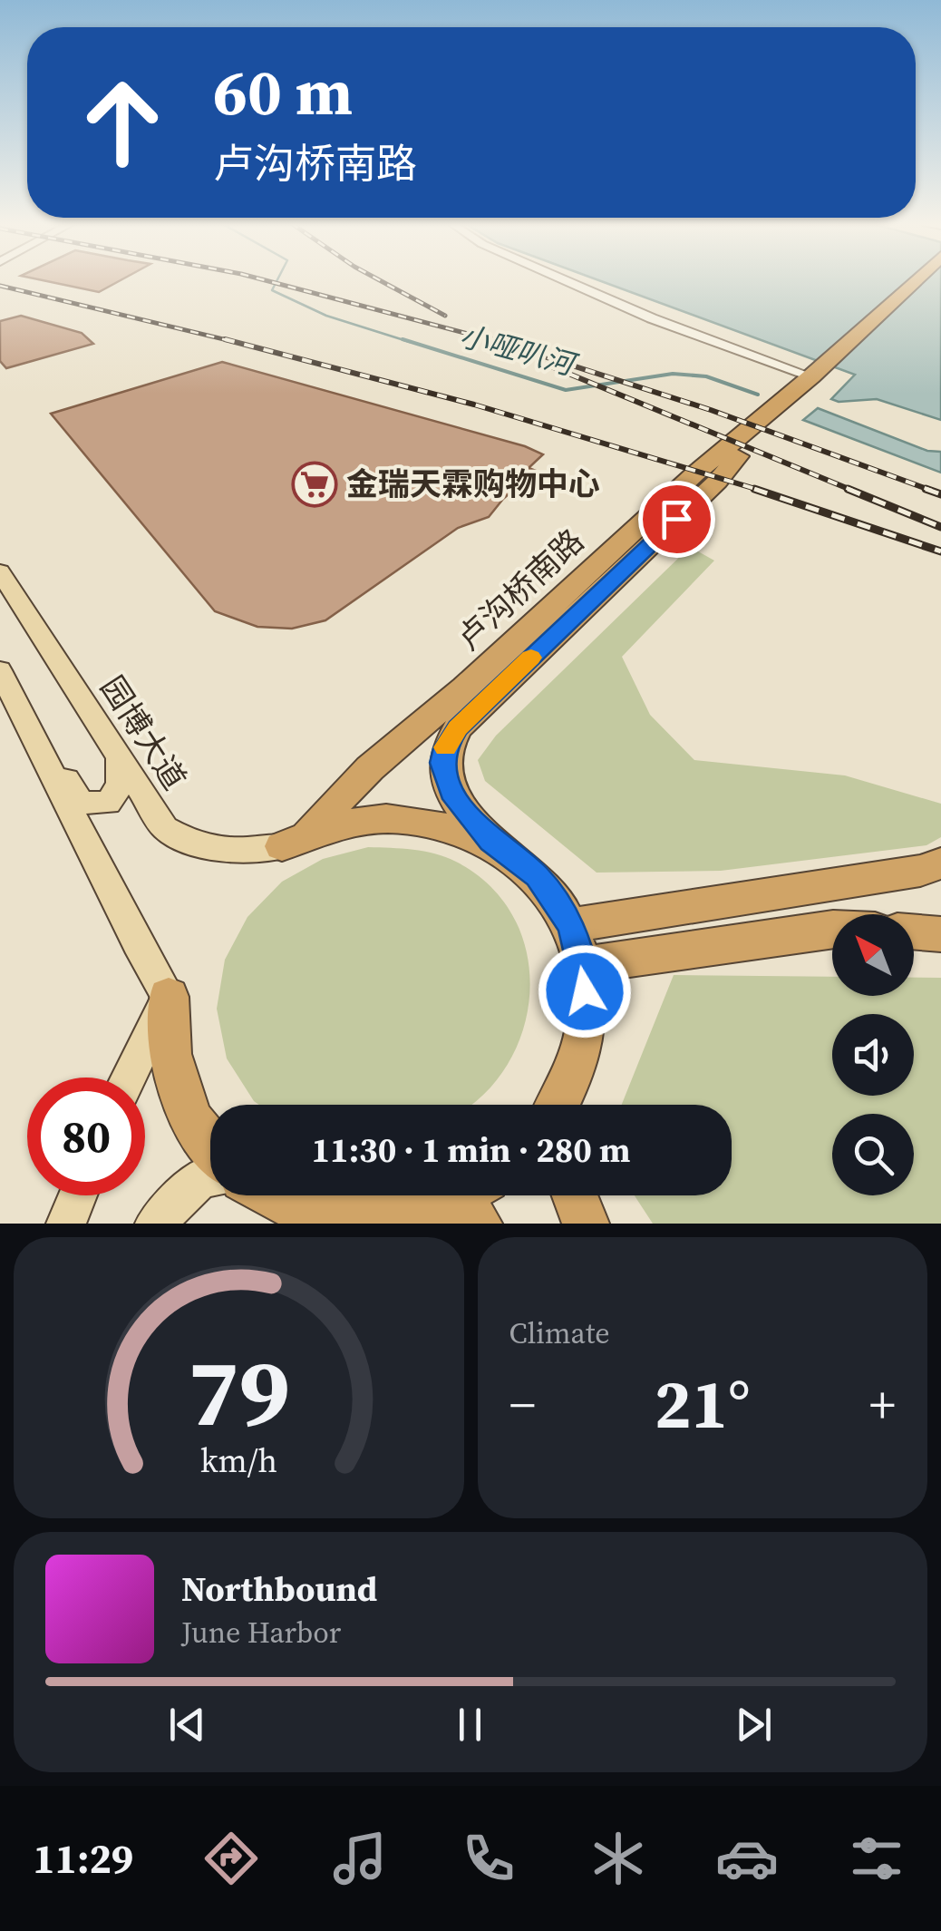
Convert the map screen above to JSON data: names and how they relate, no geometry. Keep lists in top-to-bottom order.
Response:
{
  "streets": {
    "highway": ["卢沟桥南路"],
    "main road": ["园博大道"]
  },
  "crossings": [
    ["卢沟桥南路", "园博大道"]
  ],
  "water": ["小哑叭河"],
  "places": {
    "supermarket": ["金瑞天霖购物中心"]
  },
  "north": "top left",
  "page": {
    "turn": ["60 m", "卢沟桥南路"],
    "limit": "80",
    "trip": "11:30 · 1 min · 280 m",
    "tile": "Climate",
    "heat": ["−", "21°", "+"],
    "song": ["Northbound", "June Harbor"],
    "tabs": "11:29",
    "gauge": ["79", "km/h"]
  }
}
